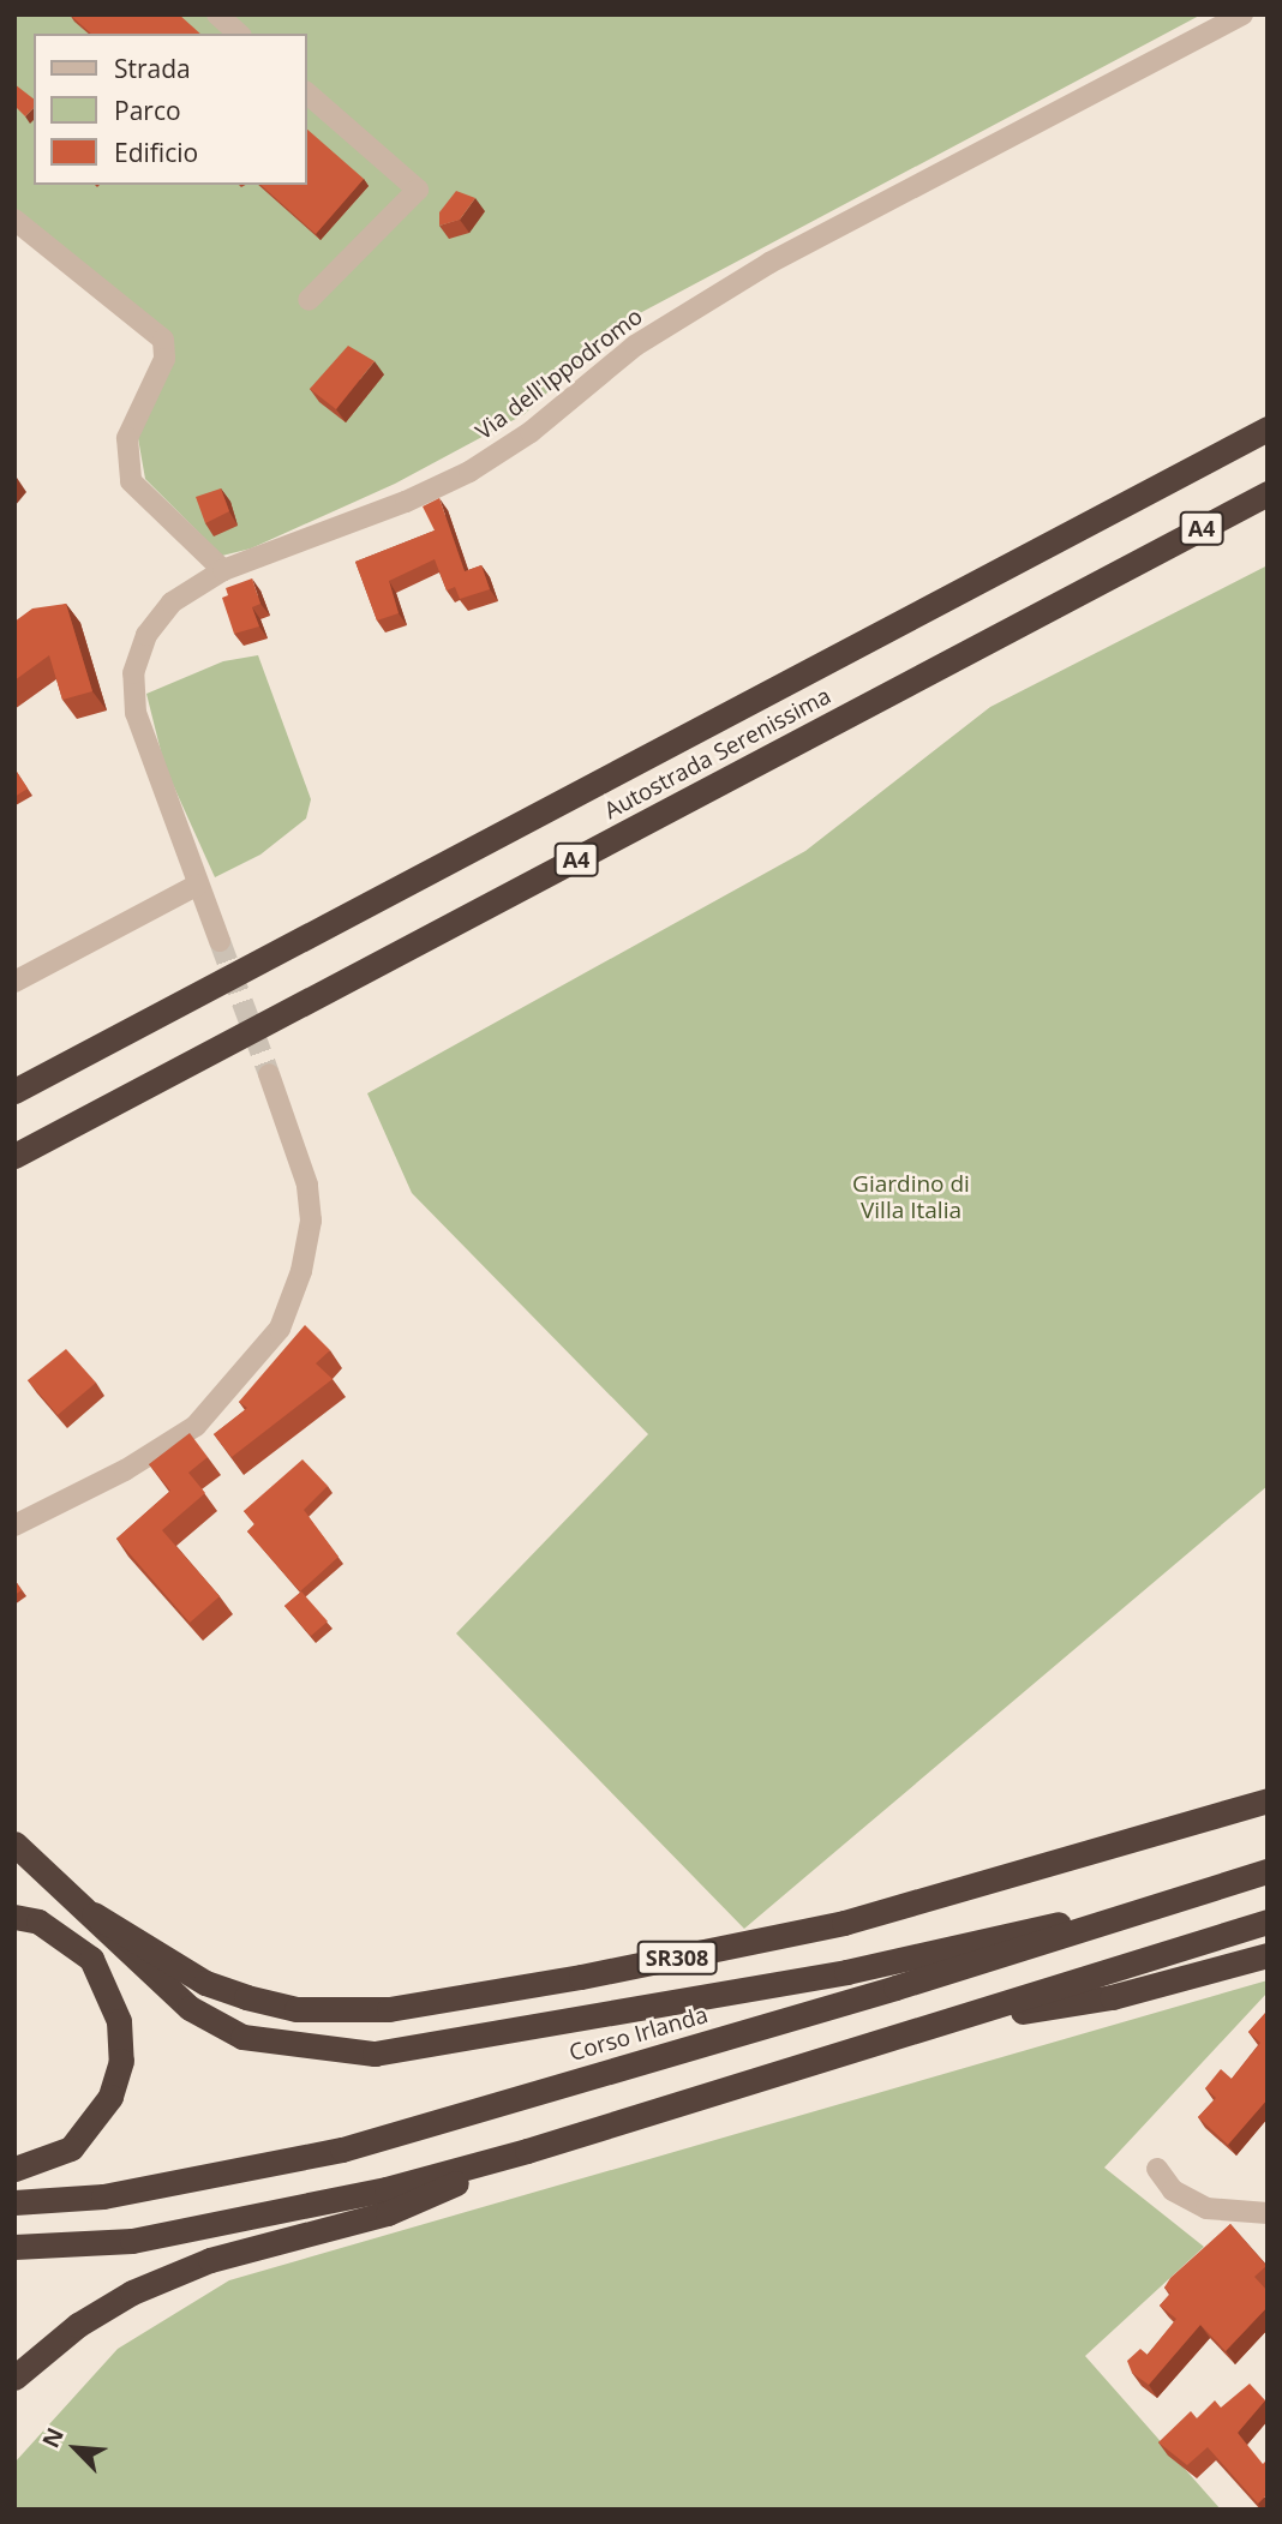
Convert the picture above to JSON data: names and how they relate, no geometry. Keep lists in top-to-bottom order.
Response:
{
  "streets": {
    "highway": [
      "A4",
      "Autostrada Serenissima",
      "SR308",
      "Corso Irlanda"
    ],
    "street": ["Via dell'Ippodromo"]
  },
  "parks": ["Giardino di Villa Italia"],
  "legend": ["Strada", "Parco", "Edificio"],
  "north": "top left"
}
